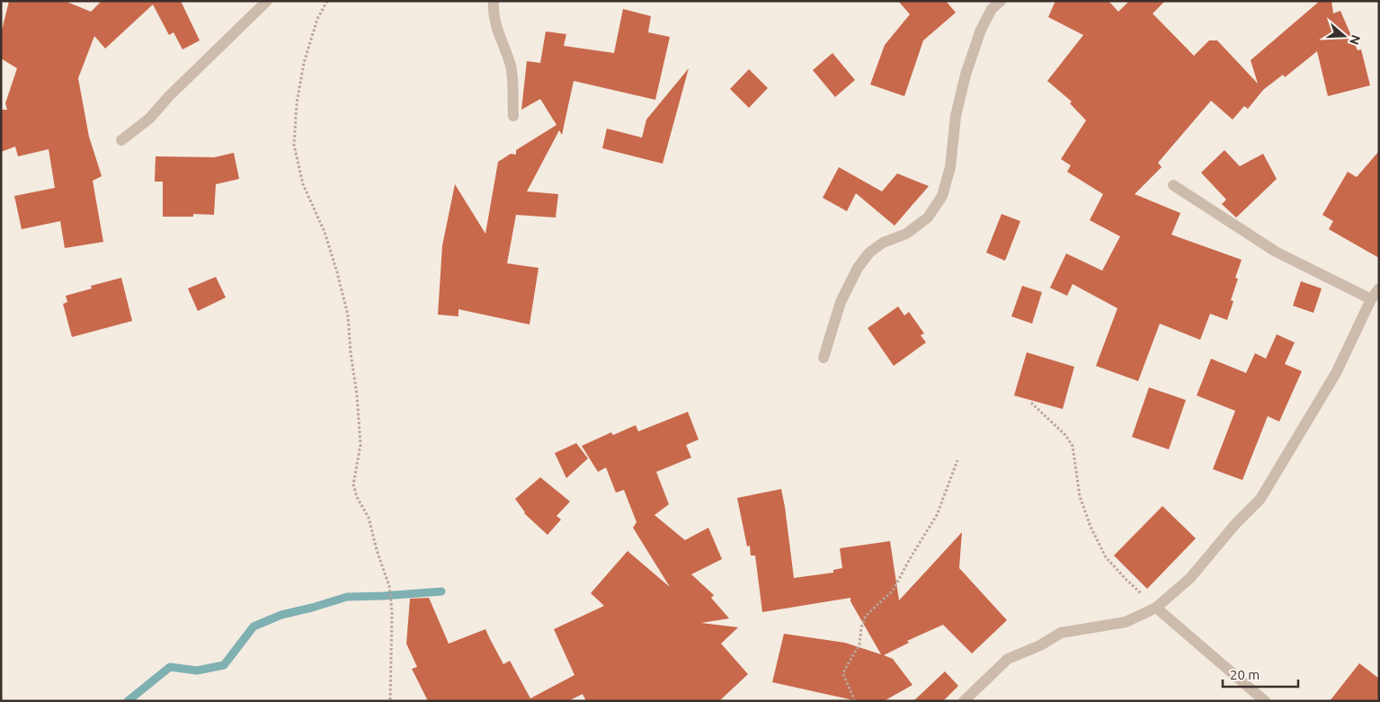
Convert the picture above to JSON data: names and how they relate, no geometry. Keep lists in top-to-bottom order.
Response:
{
  "scale_bar": "20 m",
  "north": "right"
}
